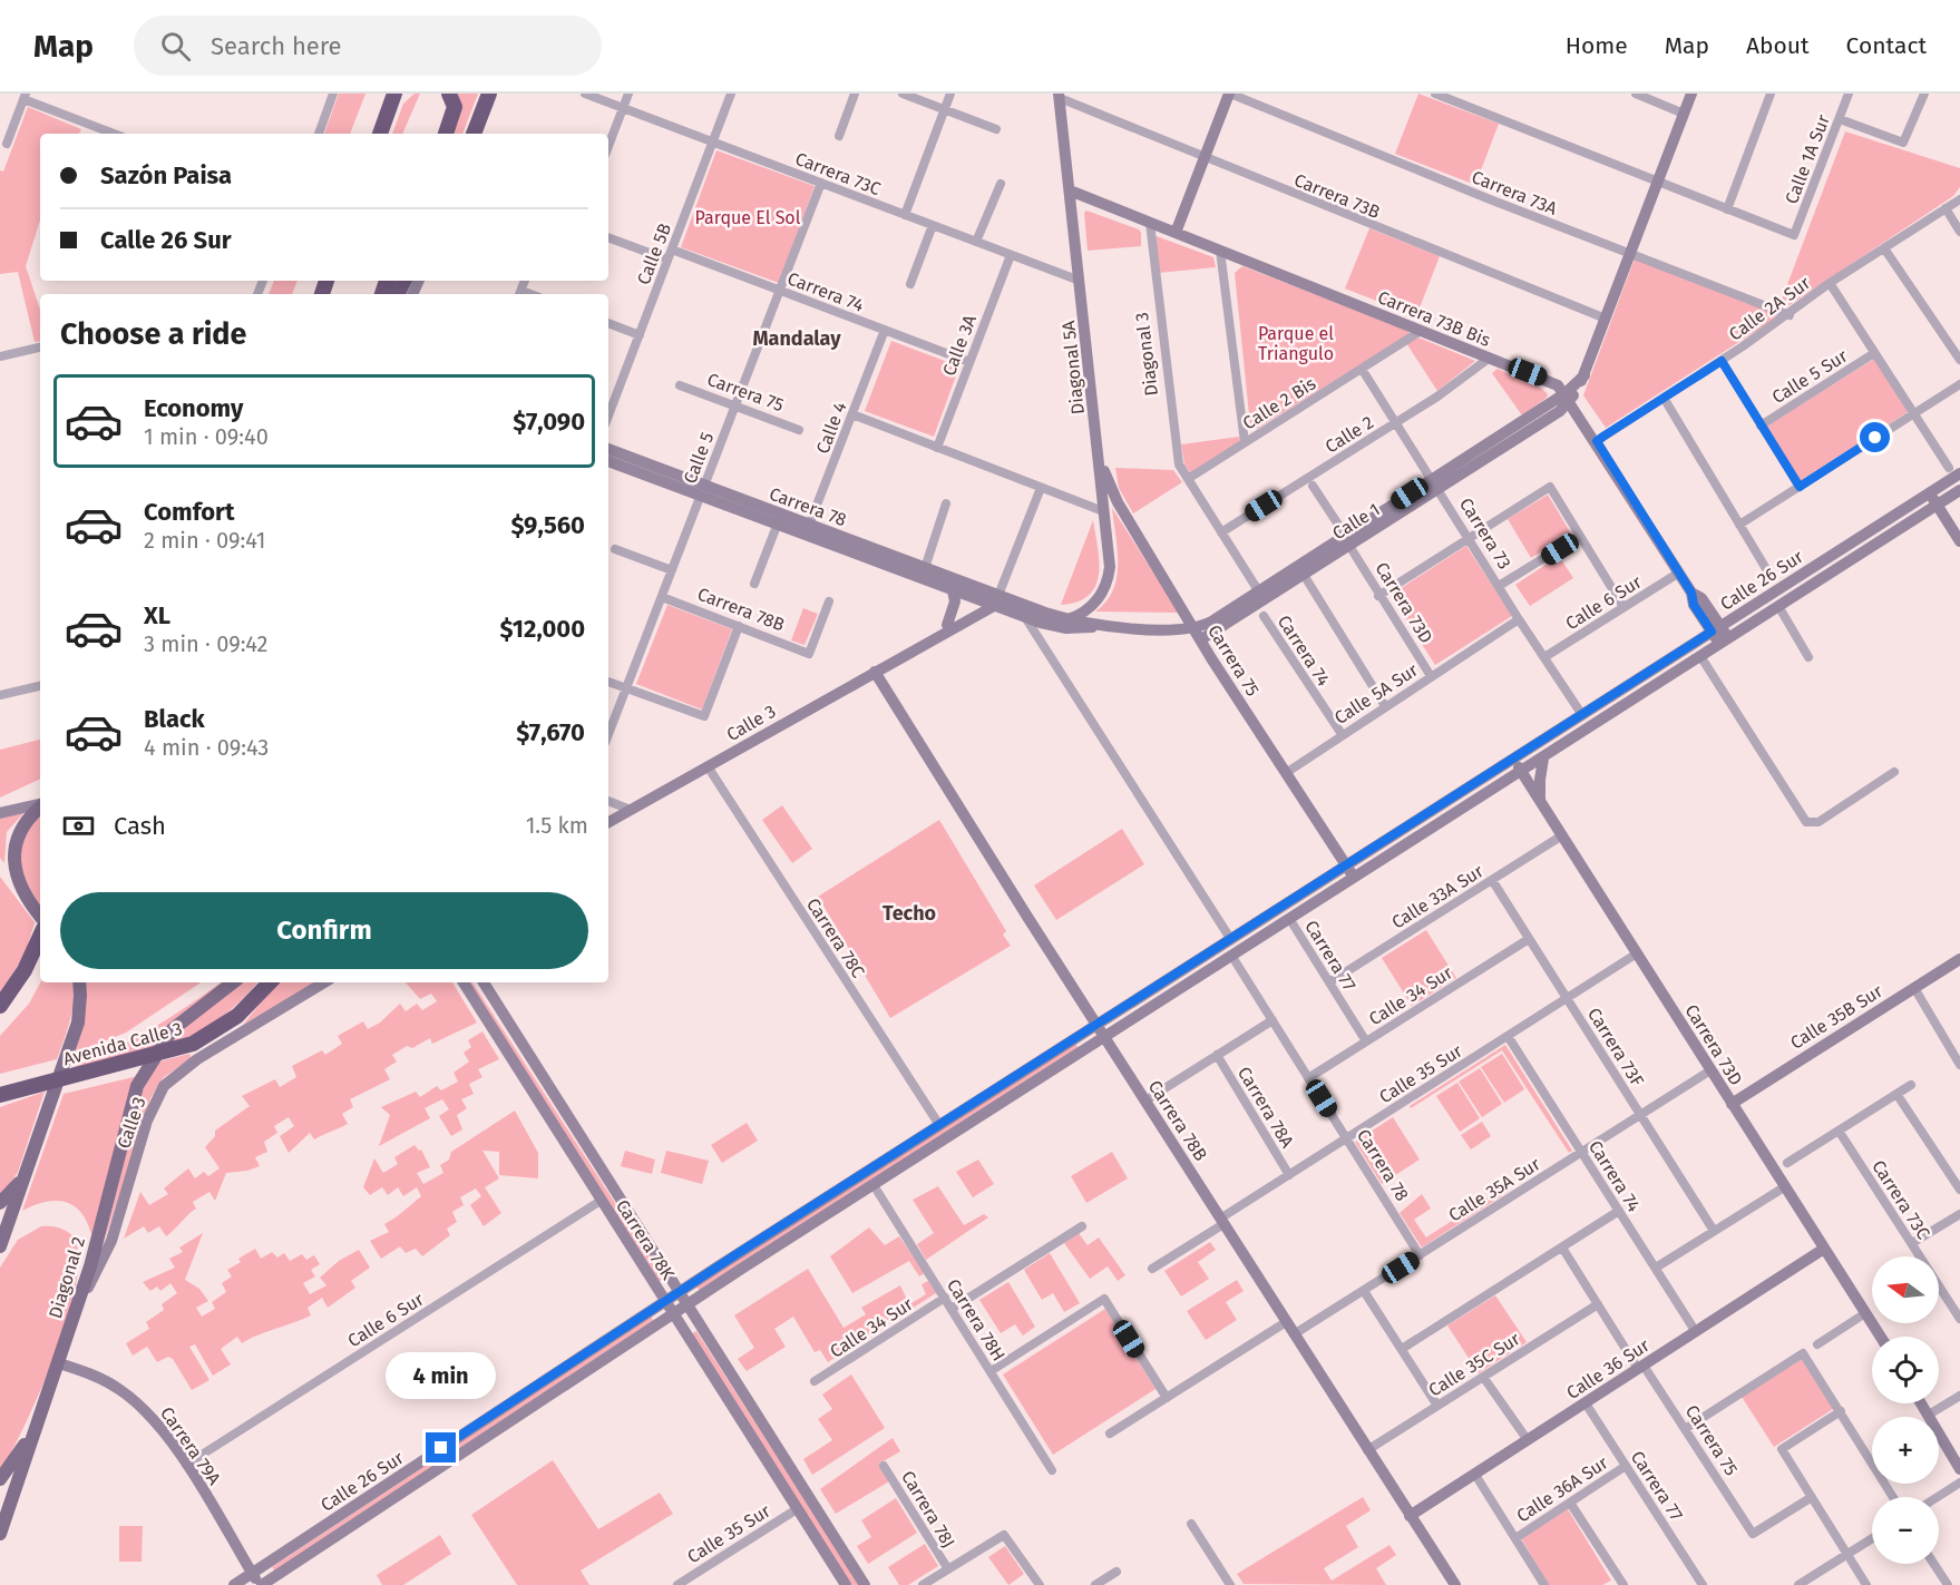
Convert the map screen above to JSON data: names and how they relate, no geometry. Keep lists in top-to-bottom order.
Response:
{
  "streets": {
    "highway": ["Avenida Calle 3"],
    "main road": ["Diagonal 2"],
    "street": [
      "Calle 1A Sur",
      "Carrera 73C",
      "Carrera 73A",
      "Carrera 73B",
      "Calle 5B",
      "Carrera 74",
      "Calle 2A Sur",
      "Carrera 73B Bis",
      "Calle 3A",
      "Diagonal 3",
      "Diagonal 5A",
      "Calle 5 Sur",
      "Carrera 75",
      "Calle 2 Bis",
      "Calle 4",
      "Calle 2",
      "Calle 5",
      "Carrera 78",
      "Calle 1",
      "Carrera 73",
      "Calle 26 Sur",
      "Carrera 73D",
      "Calle 6 Sur",
      "Carrera 78B",
      "Calle 5A Sur",
      "Calle 3",
      "Calle 33A Sur",
      "Carrera 78C",
      "Carrera 77",
      "Calle 34 Sur",
      "Calle 35B Sur",
      "Carrera 73F",
      "Calle 35 Sur",
      "Carrera 78A",
      "Calle 35A Sur",
      "Carrera 78K",
      "Carrera 78H",
      "Calle 35C Sur",
      "Calle 36 Sur",
      "Carrera 79A",
      "Calle 36A Sur",
      "Carrera 78J"
    ]
  },
  "crossings": [
    ["Carrera 73C", "Calle 5B"],
    ["Carrera 73C", "Calle 3A"],
    ["Carrera 73C", "Diagonal 5A"],
    ["Carrera 73C", "Calle 5"],
    ["Carrera 73A", "Calle 2A Sur"],
    ["Carrera 73A", "Calle 1"],
    ["Carrera 73B", "Diagonal 5A"],
    ["Carrera 73B", "Calle 1"],
    ["Calle 5B", "Carrera 74"],
    ["Carrera 74", "Calle 3A"],
    ["Carrera 74", "Calle 4"],
    ["Carrera 74", "Calle 5"],
    ["Carrera 74", "Calle 5A Sur"],
    ["Carrera 74", "Calle 35 Sur"],
    ["Carrera 74", "Calle 35A Sur"],
    ["Carrera 74", "Calle 36 Sur"],
    ["Calle 2A Sur", "Carrera 73B Bis"],
    ["Carrera 73B Bis", "Diagonal 3"],
    ["Carrera 73B Bis", "Diagonal 5A"],
    ["Carrera 73B Bis", "Calle 2 Bis"],
    ["Carrera 73B Bis", "Calle 2"],
    ["Carrera 73B Bis", "Calle 1"],
    ["Carrera 73B Bis", "Calle 26 Sur"],
    ["Carrera 73B Bis", "Calle 6 Sur"],
    ["Diagonal 3", "Calle 2 Bis"],
    ["Diagonal 5A", "Carrera 75"],
    ["Carrera 75", "Calle 5"],
    ["Carrera 75", "Calle 1"],
    ["Carrera 75", "Calle 26 Sur"],
    ["Carrera 75", "Calle 5A Sur"],
    ["Carrera 75", "Calle 35C Sur"],
    ["Carrera 75", "Calle 36 Sur"],
    ["Calle 2 Bis", "Carrera 73"],
    ["Calle 4", "Carrera 78"],
    ["Calle 2", "Carrera 73"],
    ["Calle 5", "Carrera 78"],
    ["Calle 5", "Carrera 78B"],
    ["Carrera 78", "Calle 26 Sur"],
    ["Carrera 78", "Calle 3"],
    ["Carrera 78", "Calle 34 Sur"],
    ["Carrera 78", "Calle 35 Sur"],
    ["Carrera 78", "Calle 35A Sur"],
    ["Calle 1", "Carrera 73"],
    ["Calle 1", "Carrera 73D"],
    ["Carrera 73", "Calle 26 Sur"],
    ["Carrera 73", "Calle 6 Sur"],
    ["Carrera 73", "Calle 5A Sur"],
    ["Calle 26 Sur", "Carrera 73D"],
    ["Calle 26 Sur", "Carrera 78B"],
    ["Calle 26 Sur", "Carrera 78C"],
    ["Calle 26 Sur", "Carrera 77"],
    ["Calle 26 Sur", "Carrera 78K"],
    ["Calle 26 Sur", "Carrera 78H"],
    ["Calle 26 Sur", "Carrera 79A"],
    ["Carrera 73D", "Calle 5A Sur"],
    ["Carrera 73D", "Calle 33A Sur"],
    ["Carrera 73D", "Calle 35B Sur"],
    ["Carrera 73D", "Calle 35 Sur"],
    ["Carrera 73D", "Calle 35A Sur"],
    ["Carrera 73D", "Calle 36 Sur"],
    ["Calle 6 Sur", "Carrera 78K"],
    ["Calle 6 Sur", "Carrera 79A"],
    ["Carrera 78B", "Calle 3"],
    ["Carrera 78B", "Calle 35 Sur"],
    ["Carrera 78B", "Calle 35A Sur"],
    ["Carrera 78B", "Calle 35C Sur"],
    ["Carrera 78B", "Calle 36 Sur"],
    ["Calle 3", "Carrera 78C"],
    ["Calle 3", "Diagonal 2"],
    ["Calle 33A Sur", "Carrera 77"],
    ["Calle 33A Sur", "Carrera 73F"],
    ["Carrera 77", "Calle 34 Sur"],
    ["Carrera 77", "Calle 36 Sur"],
    ["Carrera 77", "Calle 36A Sur"],
    ["Calle 34 Sur", "Carrera 73F"],
    ["Calle 34 Sur", "Carrera 78H"],
    ["Carrera 73F", "Calle 35 Sur"],
    ["Carrera 73F", "Calle 35A Sur"],
    ["Calle 35 Sur", "Carrera 78A"],
    ["Calle 35 Sur", "Carrera 78K"],
    ["Diagonal 2", "Carrera 79A"]
  ],
  "districts": ["Mandalay", "Techo"],
  "parks": ["Parque El Sol", "Parque el Triangulo"],
  "north": "left",
  "page": {
    "header": "Map",
    "search": "Search here",
    "nav": [
      "Home",
      "Map",
      "About",
      "Contact"
    ],
    "banner": ["Sazón Paisa", "Calle 26 Sur"],
    "heading": "Choose a ride",
    "list": [
      {
        "name": "Economy",
        "note": "1 min · 09:40",
        "value": "$7,090"
      },
      {
        "name": "Comfort",
        "note": "2 min · 09:41",
        "value": "$9,560"
      },
      {
        "name": "XL",
        "note": "3 min · 09:42",
        "value": "$12,000"
      },
      {
        "name": "Black",
        "note": "4 min · 09:43",
        "value": "$7,670"
      }
    ],
    "pay": ["Cash", "1.5 km"],
    "buttons": "Confirm",
    "map_buttons": ["+", "−"],
    "bubble": "4 min"
  }
}
